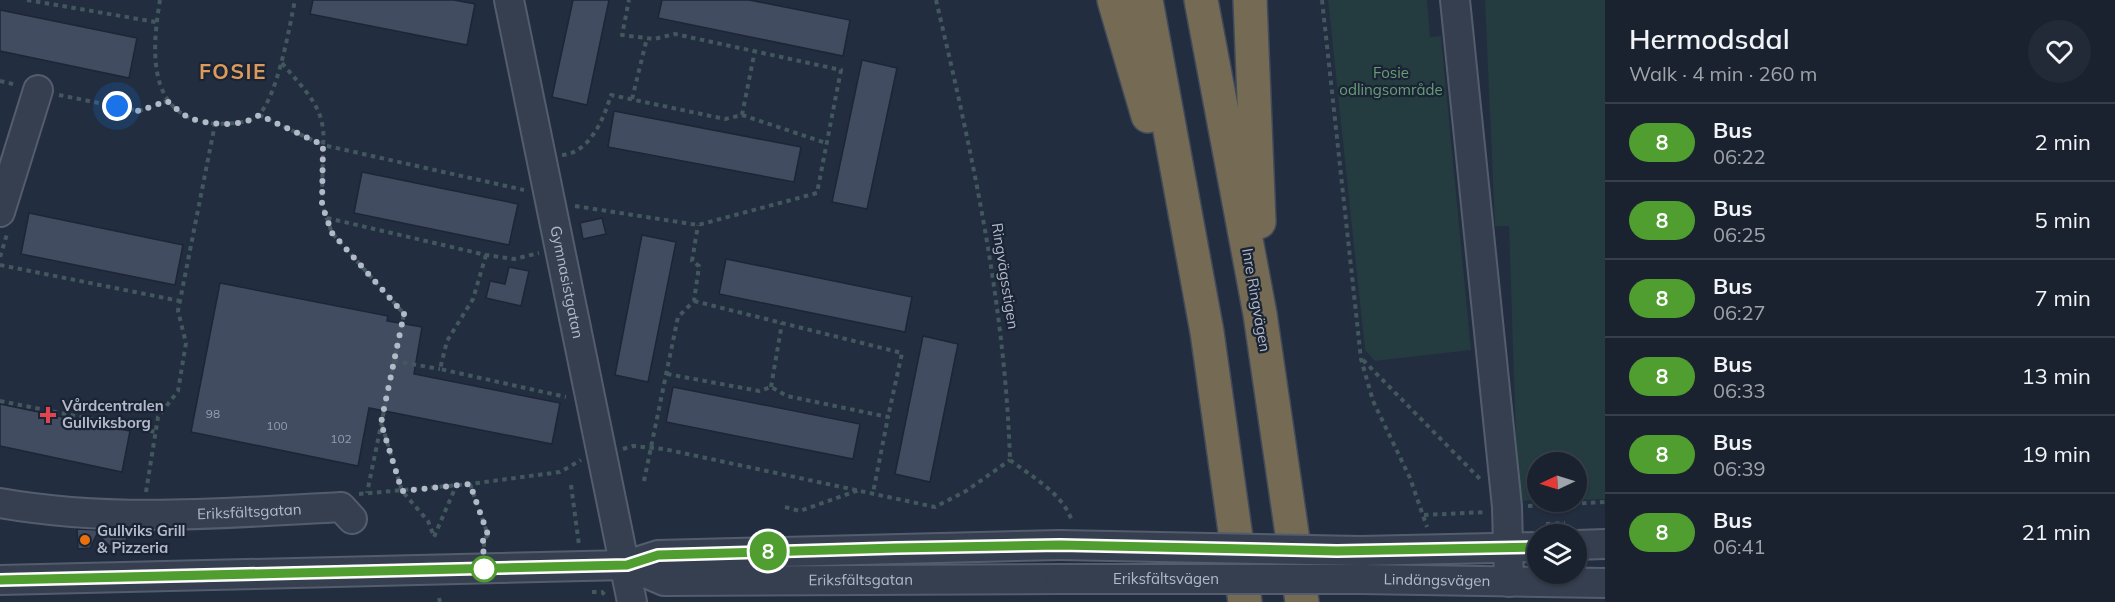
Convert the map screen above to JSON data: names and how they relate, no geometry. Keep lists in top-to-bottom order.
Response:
{
  "streets": {
    "highway": ["Inre Ringvägen"],
    "street": [
      "Gymnasistgatan",
      "Eriksfältsgatan",
      "Eriksfältsvägen",
      "Lindängsvägen"
    ],
    "path": ["Ringvägsstigen"]
  },
  "crossings": [
    ["Gymnasistgatan", "Eriksfältsgatan"],
    ["Eriksfältsgatan", "Eriksfältsvägen"],
    ["Eriksfältsvägen", "Lindängsvägen"]
  ],
  "districts": ["FOSIE"],
  "parks": ["Fosie odlingsområde"],
  "places": {
    "health": ["Vårdcentralen Gullviksborg"],
    "other": ["Gullviks Grill & Pizzeria"]
  },
  "lines": ["bus line 8"],
  "house_numbers": ["98", "100", "102"],
  "north": "left",
  "page": {
    "on_map": "8",
    "heading": ["Hermodsdal", "Walk · 4 min · 260 m"],
    "list": [
      {
        "mark": "8",
        "name": "Bus",
        "note": "06:22",
        "value": "2 min"
      },
      {
        "mark": "8",
        "name": "Bus",
        "note": "06:25",
        "value": "5 min"
      },
      {
        "mark": "8",
        "name": "Bus",
        "note": "06:27",
        "value": "7 min"
      },
      {
        "mark": "8",
        "name": "Bus",
        "note": "06:33",
        "value": "13 min"
      },
      {
        "mark": "8",
        "name": "Bus",
        "note": "06:39",
        "value": "19 min"
      },
      {
        "mark": "8",
        "name": "Bus",
        "note": "06:41",
        "value": "21 min"
      }
    ]
  }
}
